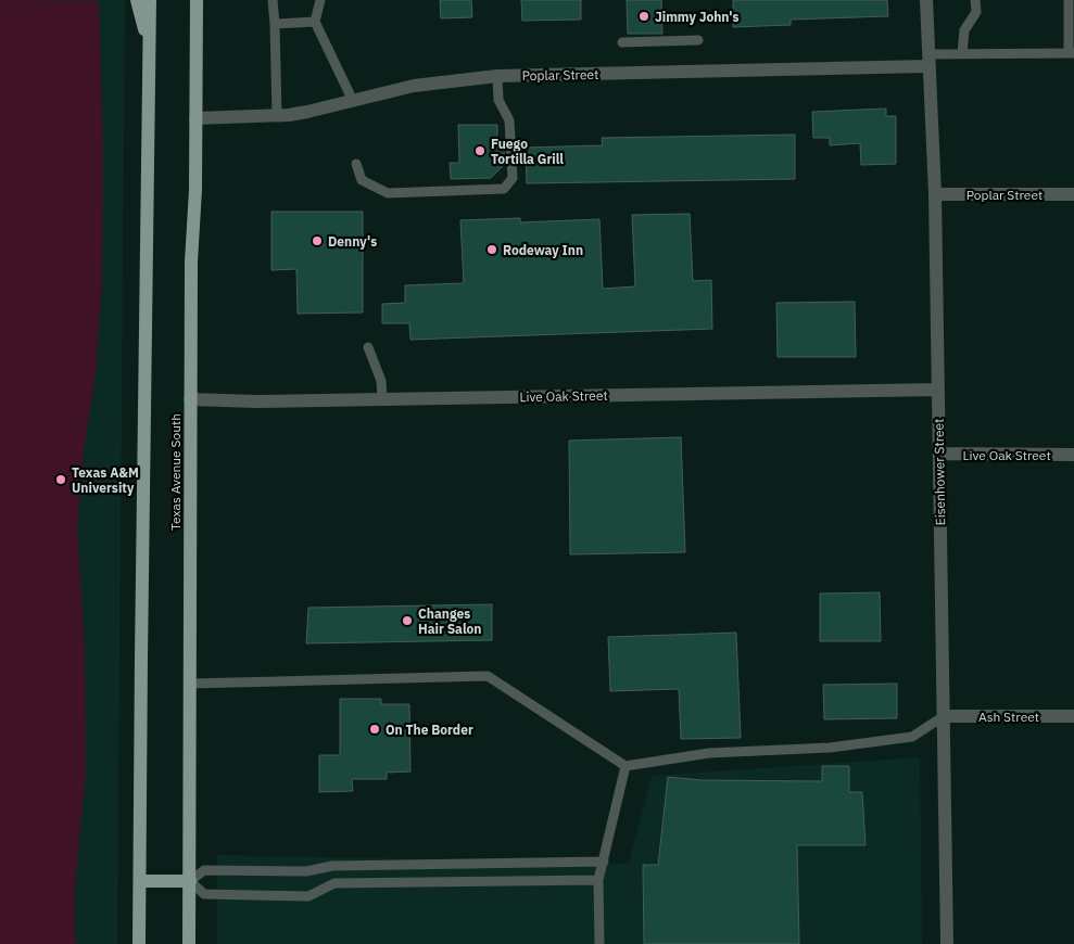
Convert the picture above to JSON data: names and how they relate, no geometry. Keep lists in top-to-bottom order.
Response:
{
  "streets": {
    "main road": ["Texas Avenue South"],
    "street": [
      "Poplar Street",
      "Live Oak Street",
      "Eisenhower Street",
      "Ash Street"
    ]
  },
  "crossings": [
    ["Poplar Street", "Texas Avenue South"],
    ["Poplar Street", "Eisenhower Street"],
    ["Live Oak Street", "Texas Avenue South"],
    ["Live Oak Street", "Eisenhower Street"],
    ["Eisenhower Street", "Ash Street"]
  ],
  "places": [
    "Jimmy John's",
    "Fuego Tortilla Grill",
    "Denny's",
    "Rodeway Inn",
    "Texas A&M University",
    "Changes Hair Salon",
    "On The Border"
  ]
}
